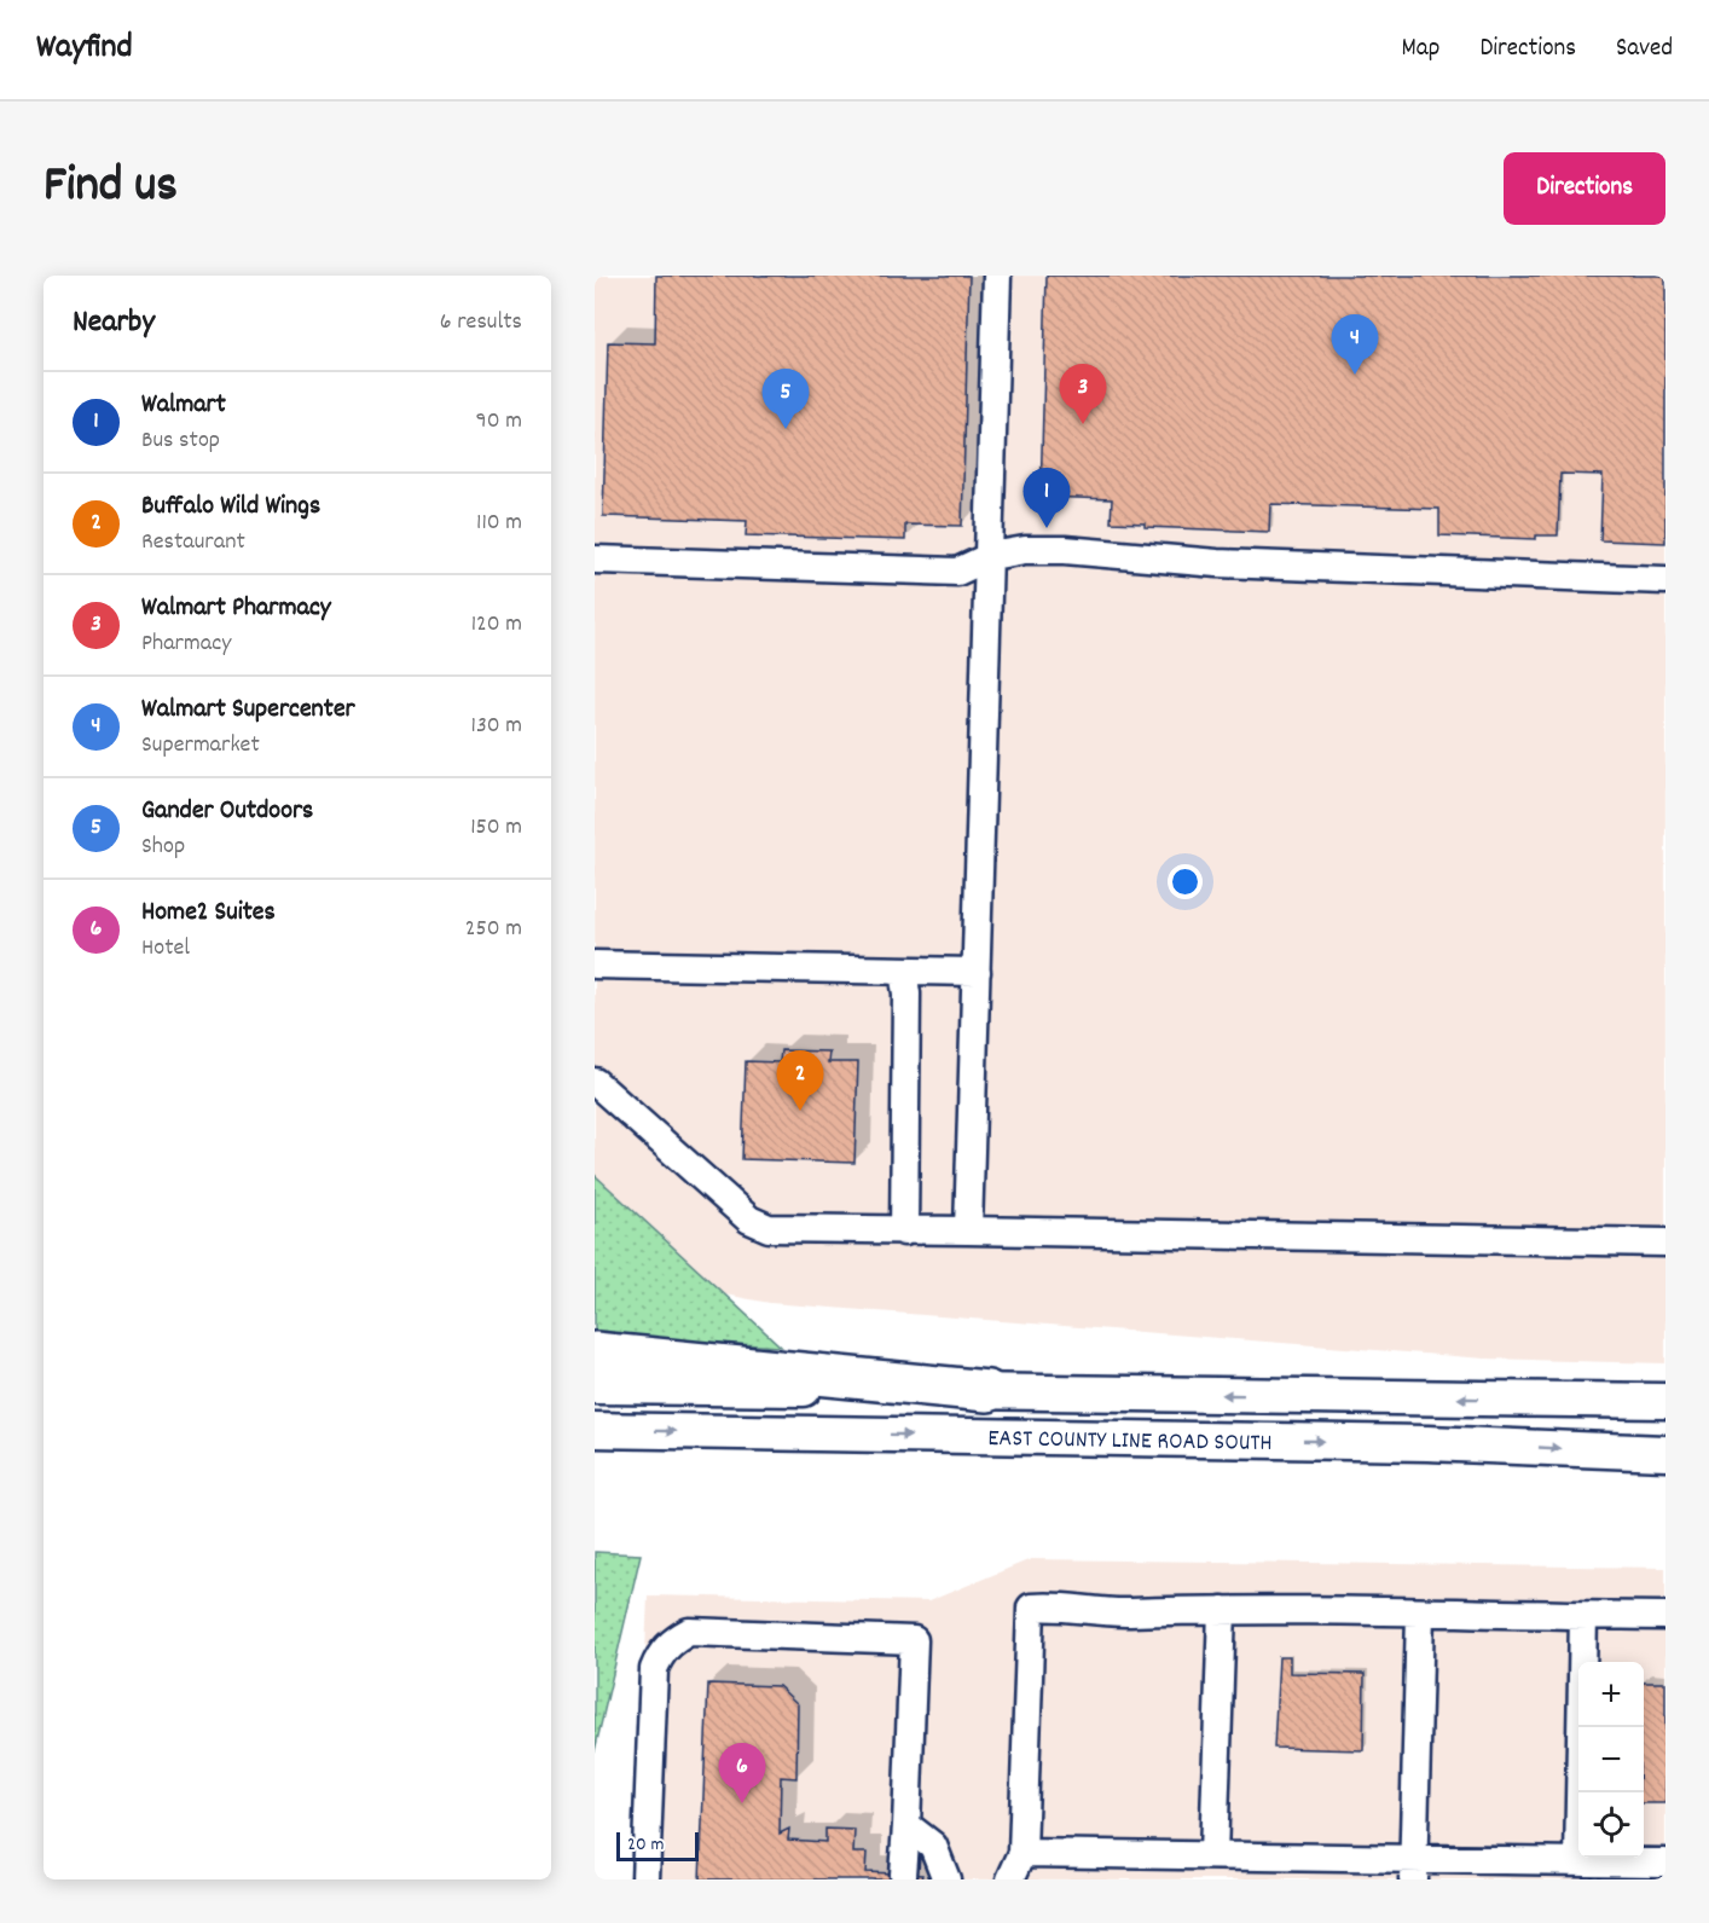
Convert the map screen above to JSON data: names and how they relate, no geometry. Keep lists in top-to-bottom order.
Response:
{
  "streets": {
    "main road": ["EAST COUNTY LINE ROAD SOUTH"]
  },
  "scale_bar": "20 m",
  "page": {
    "header": "Wayfind",
    "nav": ["Map", "Directions", "Saved"],
    "title": "Find us",
    "buttons": "Directions",
    "heading": ["Nearby", "6 results"],
    "pins": [
      "4",
      "3",
      "5",
      "1",
      "2",
      "6"
    ],
    "list": [
      {
        "mark": "1",
        "name": "Walmart",
        "note": "Bus stop",
        "value": "90 m"
      },
      {
        "mark": "2",
        "name": "Buffalo Wild Wings",
        "note": "Restaurant",
        "value": "110 m"
      },
      {
        "mark": "3",
        "name": "Walmart Pharmacy",
        "note": "Pharmacy",
        "value": "120 m"
      },
      {
        "mark": "4",
        "name": "Walmart Supercenter",
        "note": "Supermarket",
        "value": "130 m"
      },
      {
        "mark": "5",
        "name": "Gander Outdoors",
        "note": "Shop",
        "value": "150 m"
      },
      {
        "mark": "6",
        "name": "Home2 Suites",
        "note": "Hotel",
        "value": "250 m"
      }
    ],
    "map_buttons": ["+", "−"],
    "scale": "20 m"
  }
}
